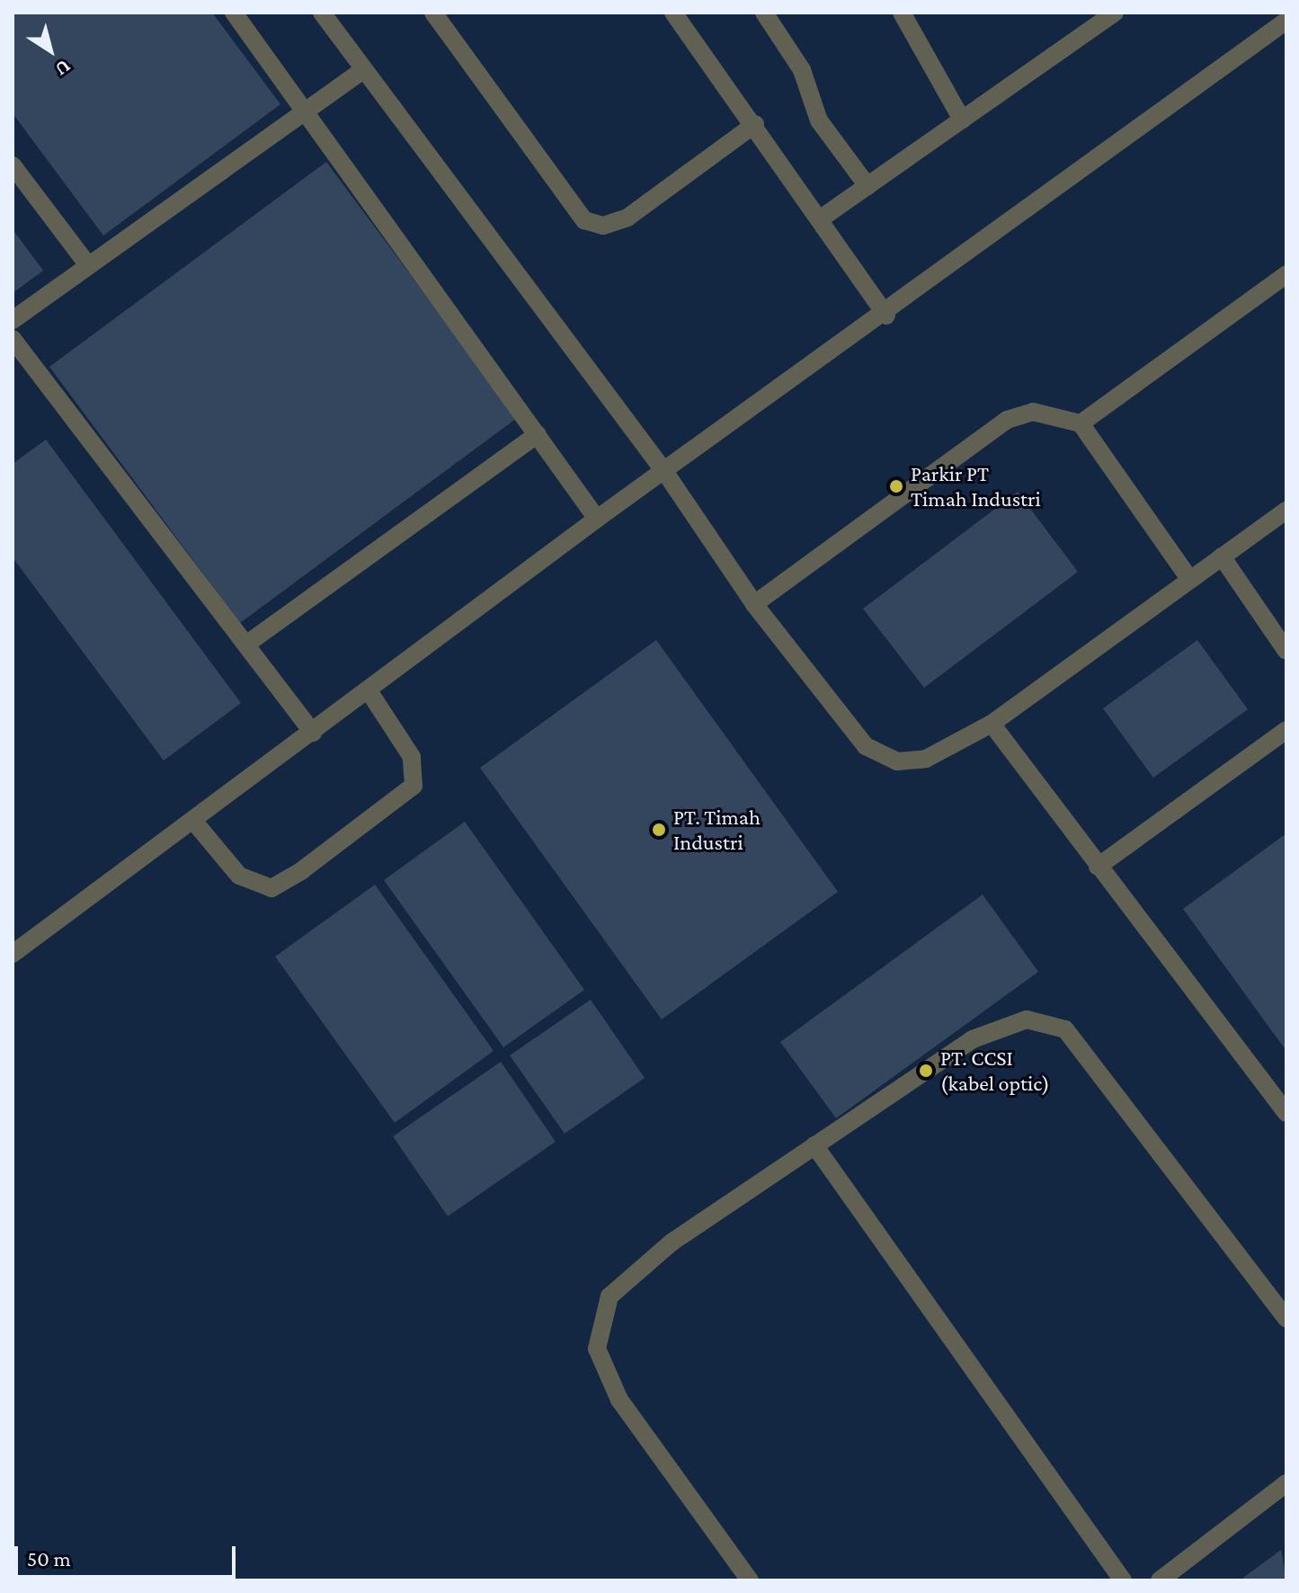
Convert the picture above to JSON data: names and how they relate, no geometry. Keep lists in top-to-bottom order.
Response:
{
  "places": ["Parkir PT Timah Industri", "PT. Timah Industri", "PT. CCSI (kabel optic)"],
  "scale_bar": "50 m",
  "north": "bottom right"
}
